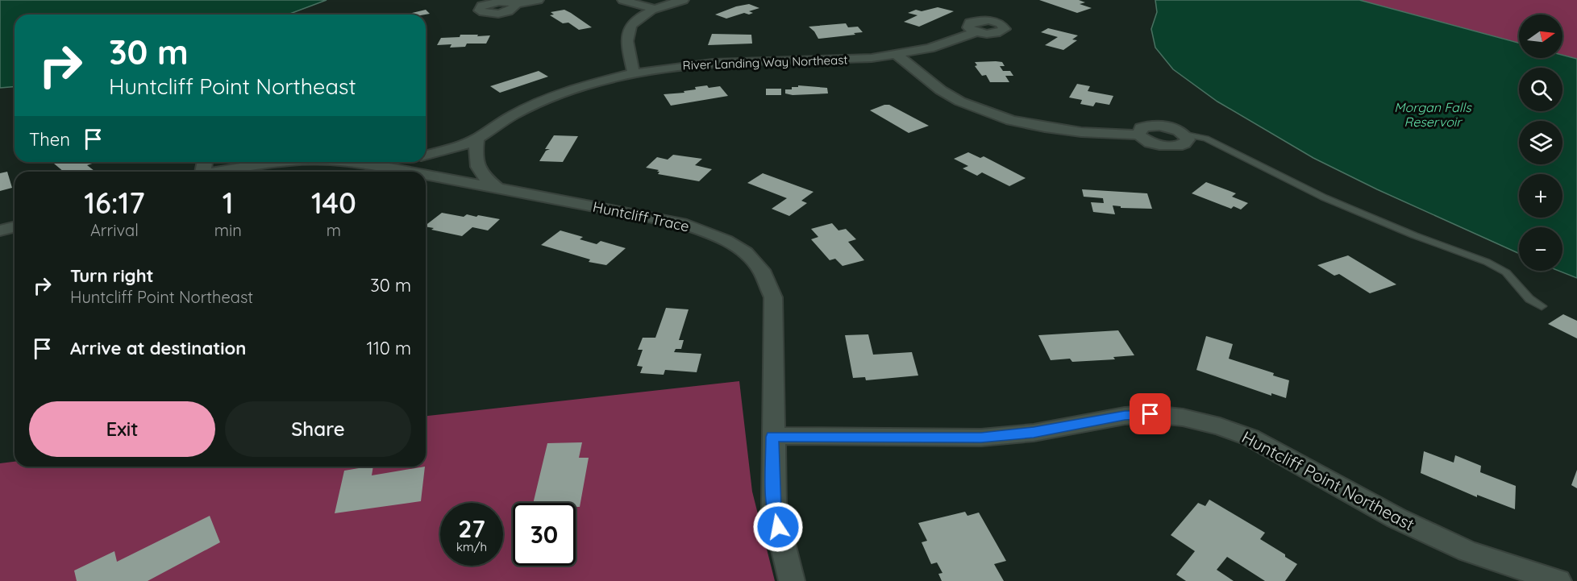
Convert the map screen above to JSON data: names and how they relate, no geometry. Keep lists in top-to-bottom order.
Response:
{
  "streets": {
    "street": ["River Landing Way Northeast", "Huntcliff Trace", "Huntcliff Point Northeast"]
  },
  "crossings": [
    ["Huntcliff Trace", "Huntcliff Point Northeast"]
  ],
  "water": ["Morgan Falls Reservoir"],
  "north": "right",
  "page": {
    "map_buttons": ["+", "−"],
    "turn": ["30 m", "Huntcliff Point Northeast"],
    "then": "Then",
    "eta": [
      "16:17",
      "Arrival",
      "1",
      "min",
      "140",
      "m"
    ],
    "list": [
      {
        "name": "Turn right",
        "note": "Huntcliff Point Northeast",
        "value": "30 m"
      },
      {
        "name": "Arrive at destination",
        "value": "110 m"
      }
    ],
    "buttons": ["Exit", "Share"],
    "speed": "27 km/h",
    "limit": "30"
  }
}
